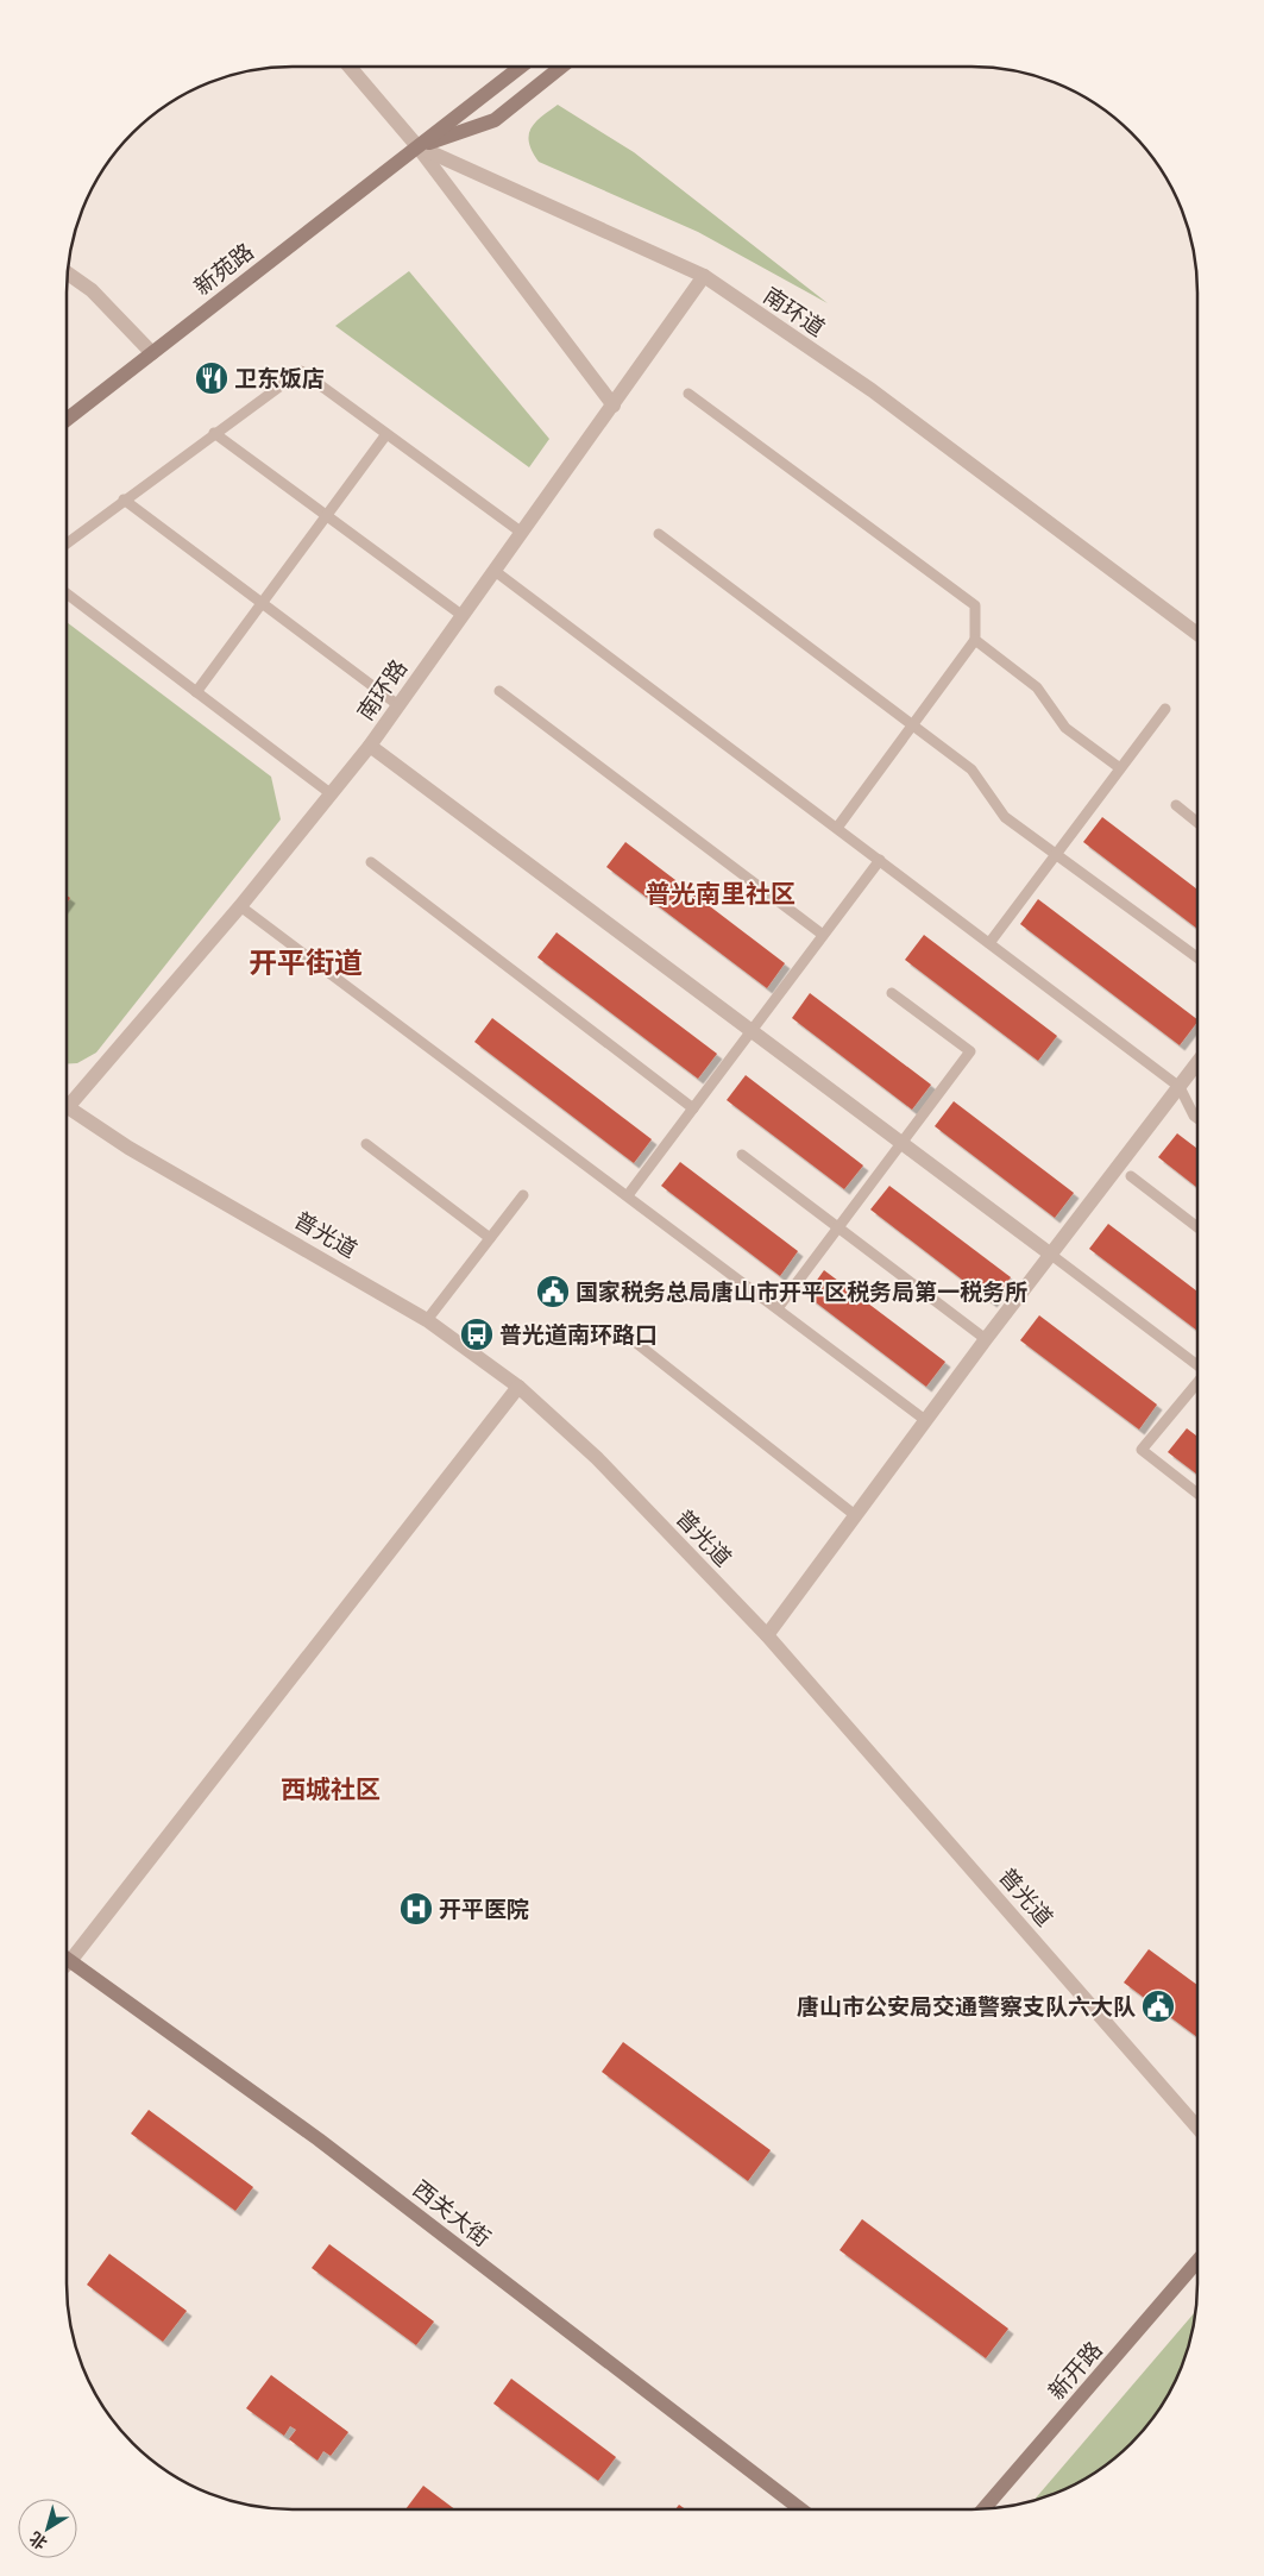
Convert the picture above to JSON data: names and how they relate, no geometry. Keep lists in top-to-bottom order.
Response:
{
  "streets": {
    "main road": ["新苑路", "西关大街", "新开路"],
    "street": ["南环道", "南环路", "普光道"]
  },
  "crossings": [
    ["新苑路", "南环道"],
    ["南环道", "南环路"]
  ],
  "districts": ["普光南里社区", "开平街道", "西城社区"],
  "places": {
    "restaurant": ["卫东饭店"],
    "public building": ["国家税务总局唐山市开平区税务局第一税务所", "唐山市公安局交通警察支队六大队"],
    "bus stop": ["普光道南环路口"],
    "hospital": ["开平医院"]
  },
  "north": "bottom left"
}
